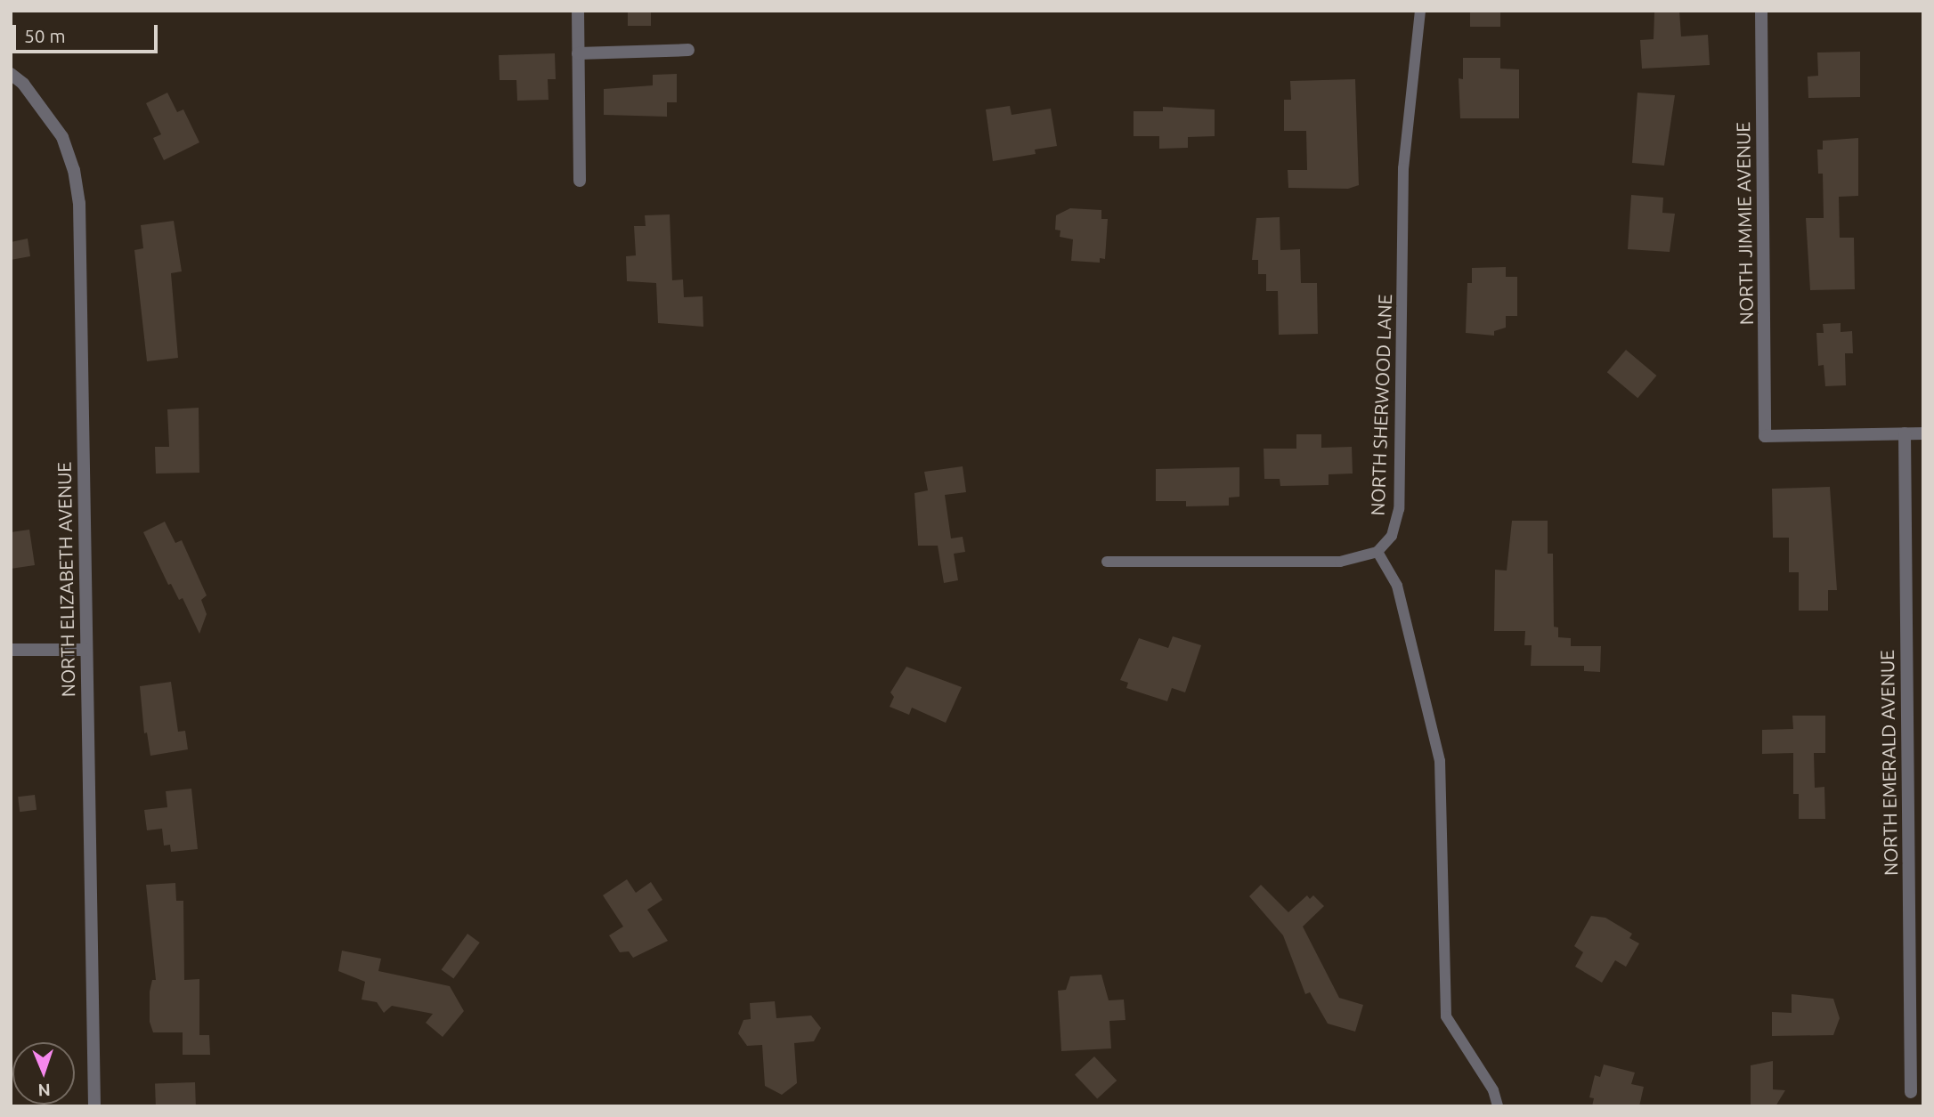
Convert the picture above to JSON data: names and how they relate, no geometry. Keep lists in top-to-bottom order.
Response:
{
  "streets": {
    "street": ["NORTH JIMMIE AVENUE", "NORTH ELIZABETH AVENUE", "NORTH EMERALD AVENUE"],
    "lane": ["NORTH SHERWOOD LANE"]
  },
  "crossings": [
    ["NORTH JIMMIE AVENUE", "NORTH EMERALD AVENUE"]
  ],
  "scale_bar": "50 m",
  "north": "bottom"
}
